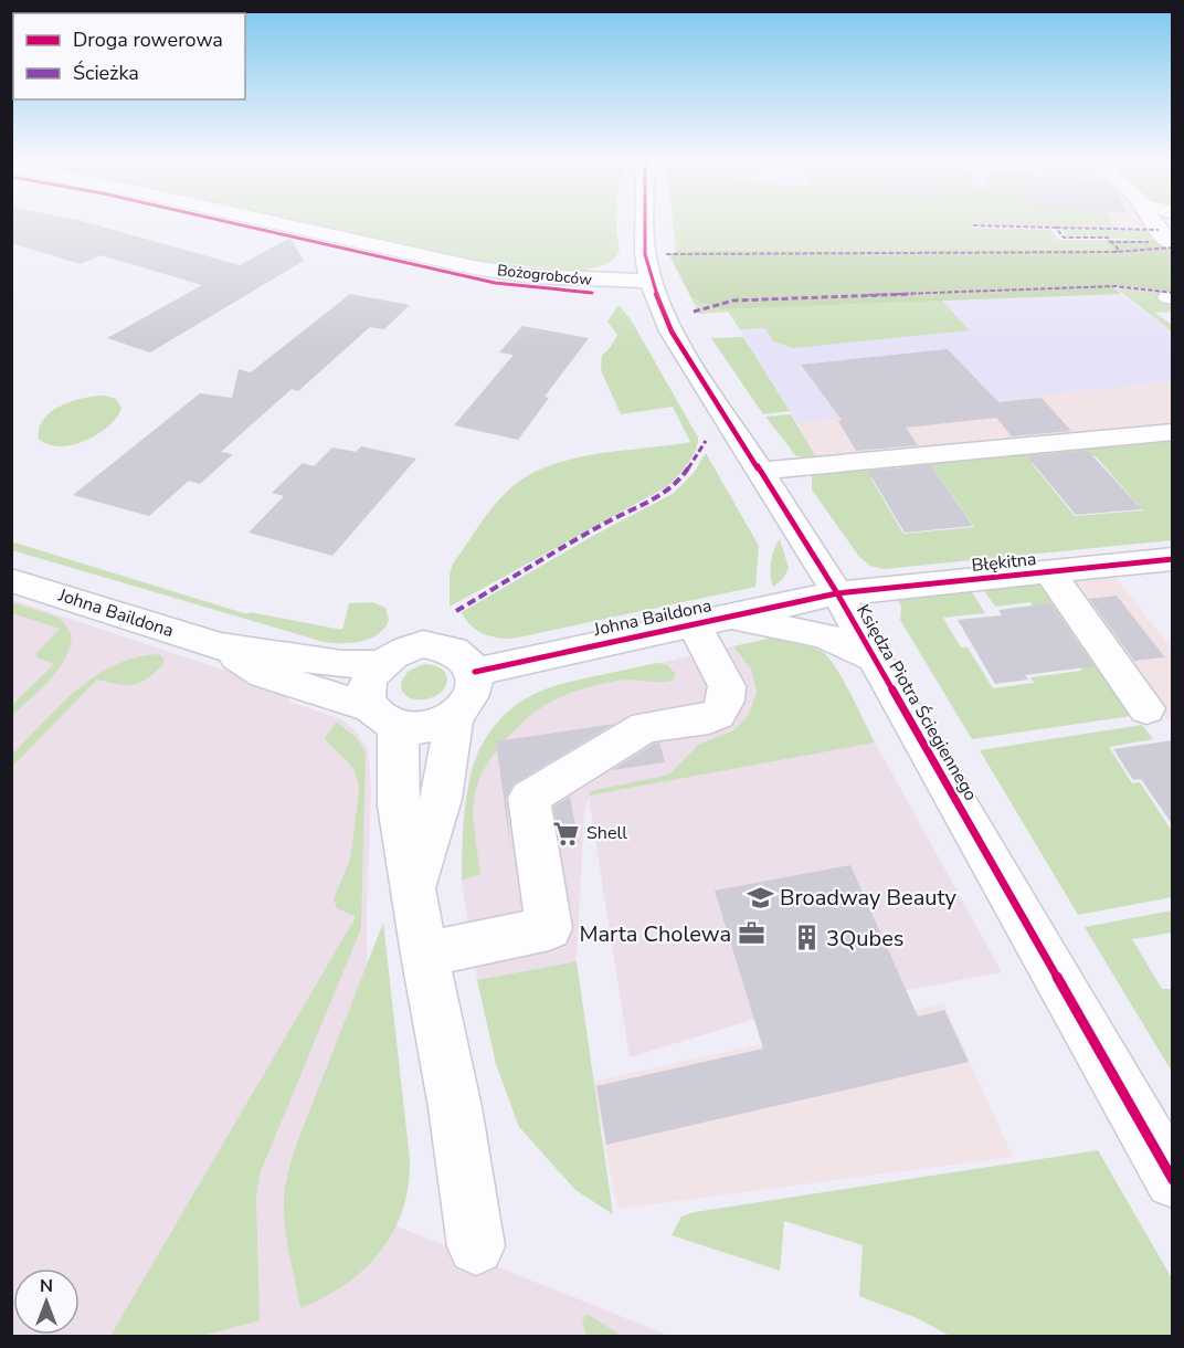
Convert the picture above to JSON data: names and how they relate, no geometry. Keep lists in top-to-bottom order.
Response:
{
  "streets": {
    "street": [
      "Bożogrobców",
      "Błękitna",
      "Johna Baildona",
      "Księdza Piotra Ściegiennego"
    ]
  },
  "crossings": [
    ["Bożogrobców", "Księdza Piotra Ściegiennego"],
    ["Błękitna", "Johna Baildona"],
    ["Błękitna", "Księdza Piotra Ściegiennego"],
    ["Johna Baildona", "Księdza Piotra Ściegiennego"]
  ],
  "places": {
    "supermarket": ["Shell"],
    "school or university": ["Broadway Beauty"],
    "office": ["Marta Cholewa"],
    "building": ["3Qubes"]
  },
  "legend": ["Droga rowerowa", "Ścieżka"],
  "north": "top"
}
